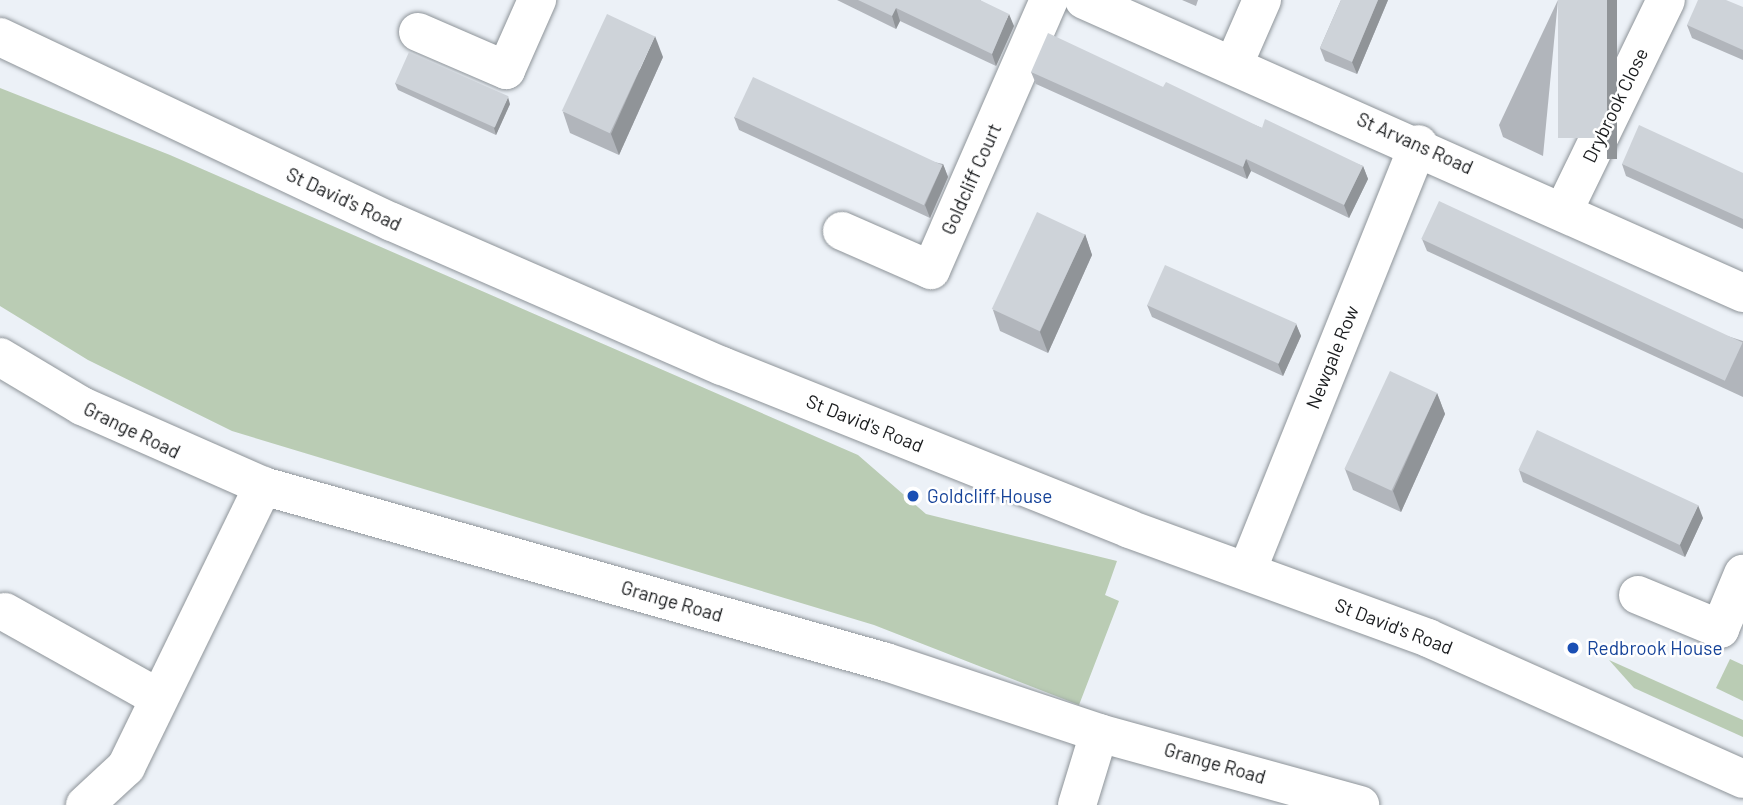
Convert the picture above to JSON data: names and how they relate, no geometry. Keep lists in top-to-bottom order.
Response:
{
  "streets": {
    "street": [
      "Drybrook Close",
      "St Arvans Road",
      "Goldcliff Court",
      "St David's Road",
      "Newgale Row",
      "Grange Road"
    ]
  },
  "crossings": [
    ["Drybrook Close", "St Arvans Road"],
    ["St Arvans Road", "Newgale Row"],
    ["St David's Road", "Newgale Row"]
  ],
  "places": ["Goldcliff House", "Redbrook House"]
}
